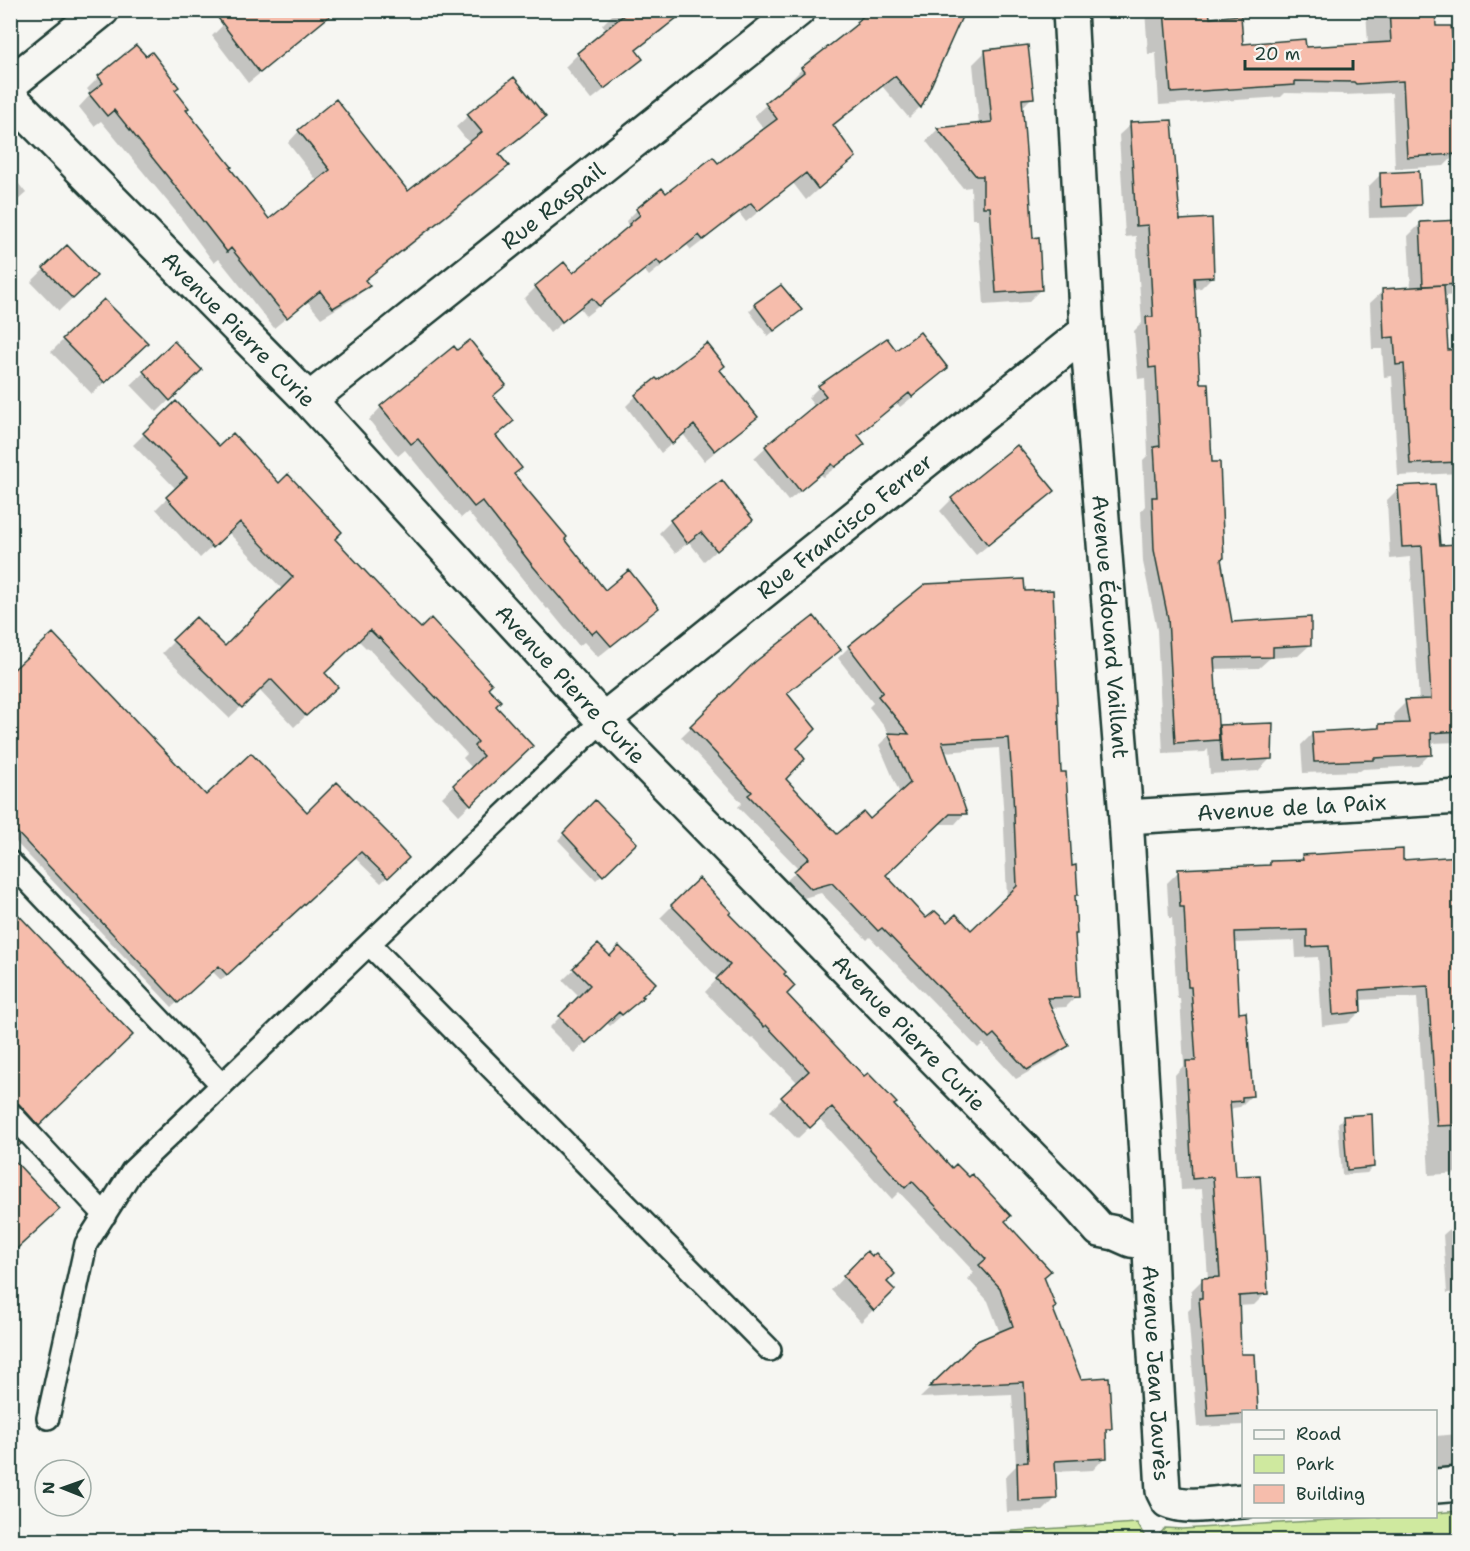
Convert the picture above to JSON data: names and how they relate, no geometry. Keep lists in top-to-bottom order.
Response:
{
  "streets": {
    "street": [
      "Rue Raspail",
      "Avenue Pierre Curie",
      "Rue Francisco Ferrer",
      "Avenue Édouard Vaillant",
      "Avenue de la Paix",
      "Avenue Jean Jaurès"
    ]
  },
  "crossings": [
    ["Rue Raspail", "Avenue Pierre Curie"],
    ["Avenue Pierre Curie", "Rue Francisco Ferrer"],
    ["Avenue Pierre Curie", "Avenue Édouard Vaillant"],
    ["Avenue Pierre Curie", "Avenue Jean Jaurès"],
    ["Rue Francisco Ferrer", "Avenue Édouard Vaillant"],
    ["Avenue Édouard Vaillant", "Avenue de la Paix"],
    ["Avenue Édouard Vaillant", "Avenue Jean Jaurès"]
  ],
  "legend": ["Road", "Park", "Building"],
  "scale_bar": "20 m",
  "north": "left"
}
